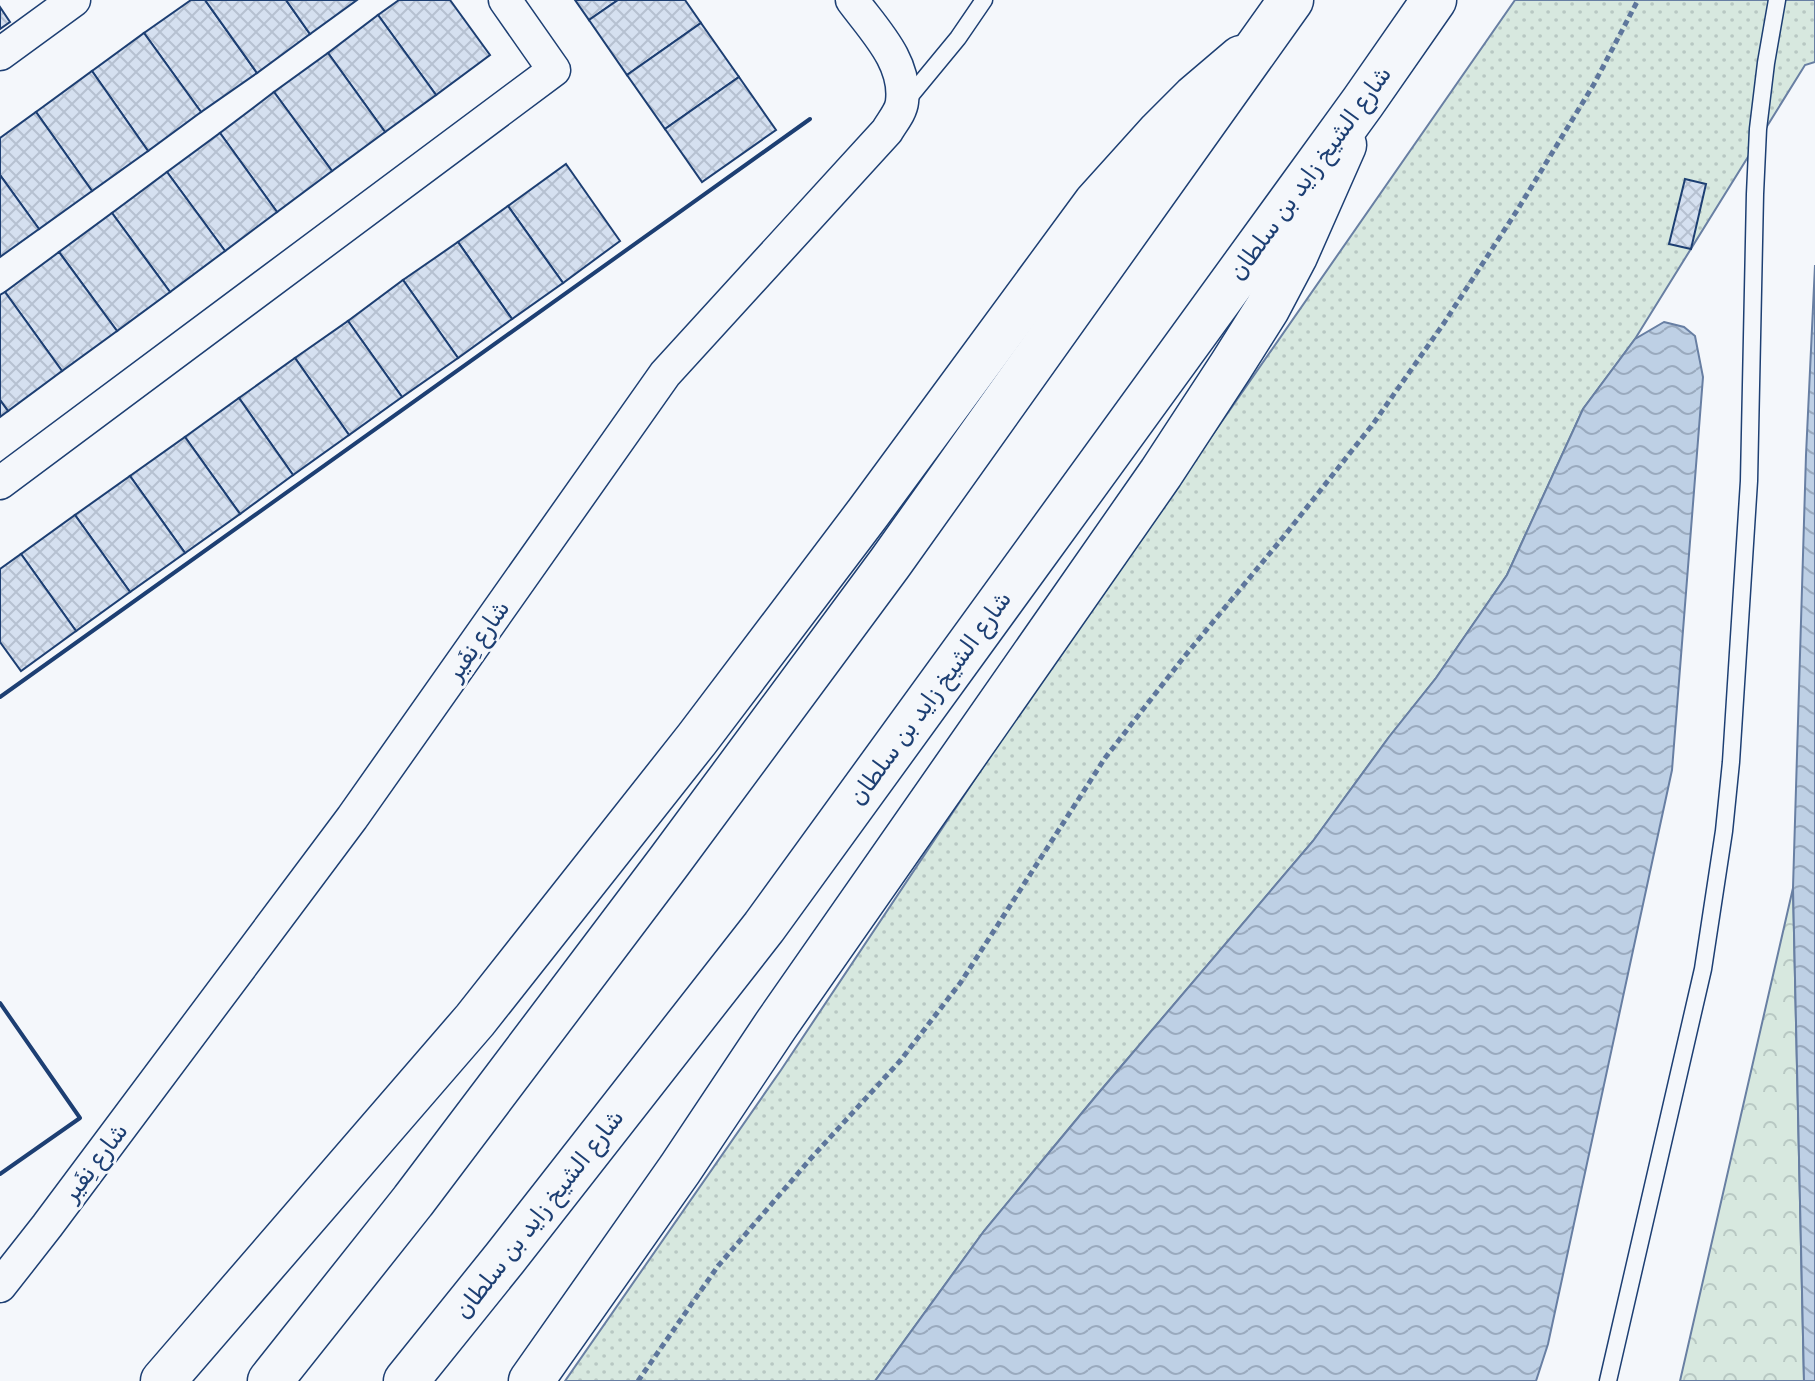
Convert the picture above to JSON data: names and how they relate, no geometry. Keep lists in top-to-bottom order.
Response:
{
  "streets": {
    "main road": ["شارع الشيخ زايد بن سلطان"],
    "street": ["شارع نِفَير"]
  }
}
